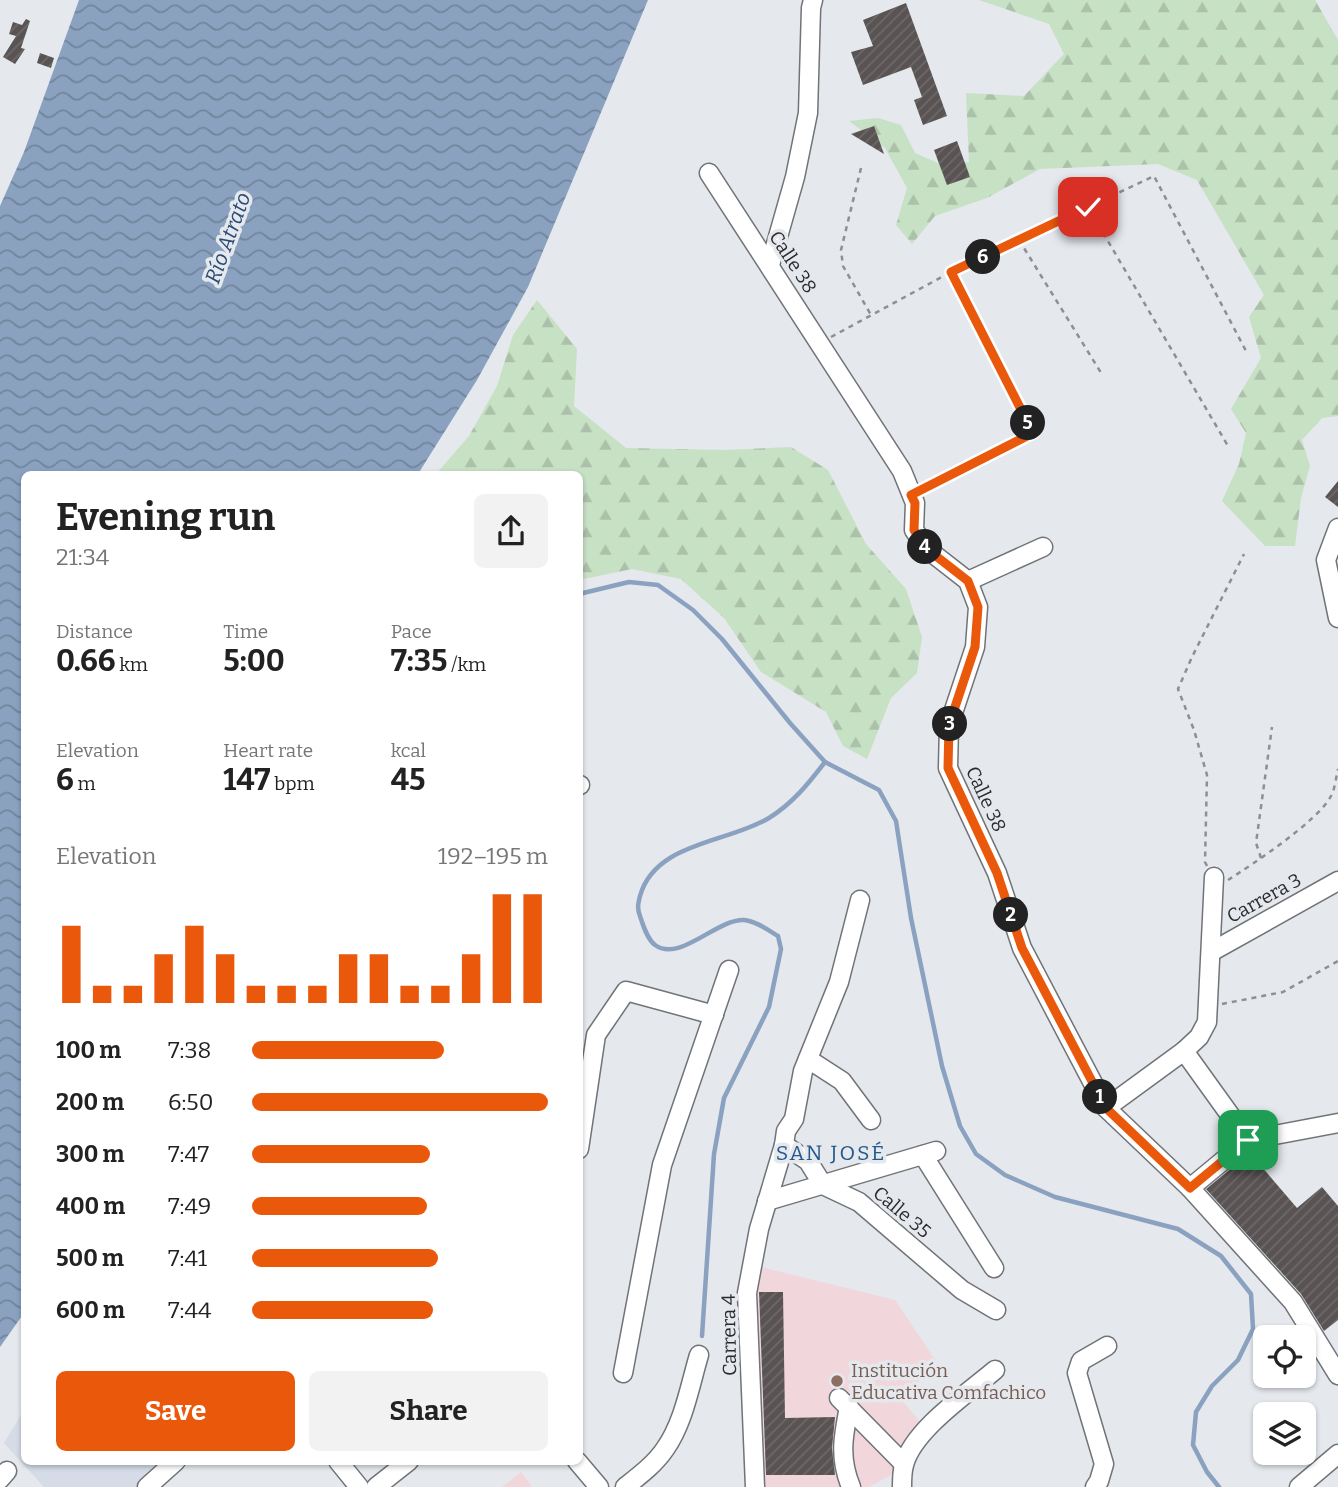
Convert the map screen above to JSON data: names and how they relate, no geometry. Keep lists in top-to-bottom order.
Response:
{
  "streets": {
    "street": [
      "Calle 38",
      "Carrera 3",
      "Calle 35",
      "Carrera 4"
    ]
  },
  "crossings": [
    ["Calle 35", "Carrera 4"]
  ],
  "districts": ["SAN JOSÉ"],
  "water": ["Río Atrato"],
  "places": ["Institución Educativa Comfachico"],
  "page": {
    "pins": [
      "6",
      "5",
      "4",
      "3",
      "2",
      "1"
    ],
    "heading": ["Evening run", "21:34"],
    "stats": [
      ["Distance", "0.66 km"],
      ["Time", "5:00"],
      ["Pace", "7:35 /km"],
      ["Elevation", "6 m"],
      ["Heart rate", "147 bpm"],
      ["kcal", "45"]
    ],
    "chart": ["Elevation", "192–195 m"],
    "list": [
      {
        "name": "100 m",
        "note": "7:38"
      },
      {
        "name": "200 m",
        "note": "6:50"
      },
      {
        "name": "300 m",
        "note": "7:47"
      },
      {
        "name": "400 m",
        "note": "7:49"
      },
      {
        "name": "500 m",
        "note": "7:41"
      },
      {
        "name": "600 m",
        "note": "7:44"
      }
    ],
    "buttons": ["Save", "Share"]
  }
}
